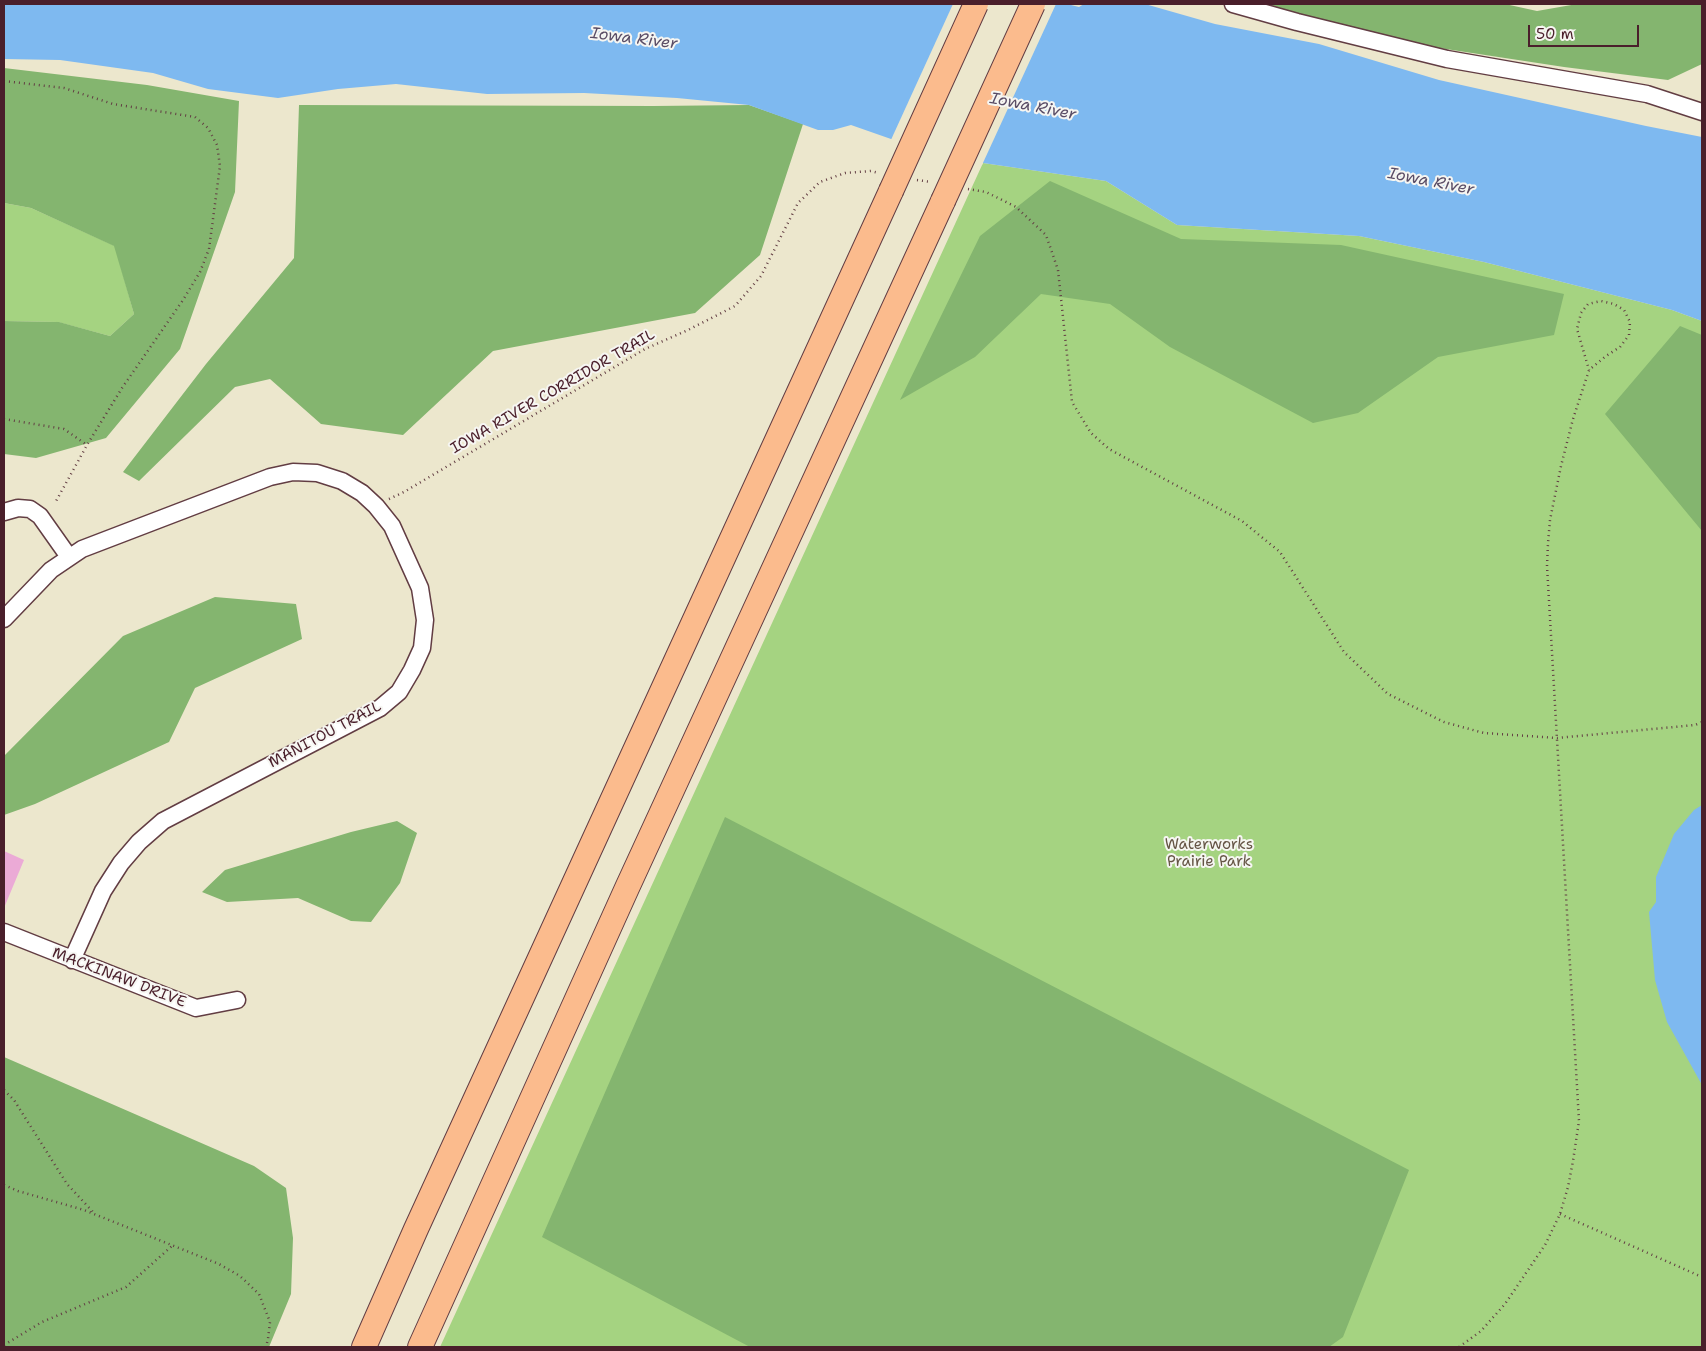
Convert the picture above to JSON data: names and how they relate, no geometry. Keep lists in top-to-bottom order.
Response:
{
  "streets": {
    "street": ["MANITOU TRAIL", "MACKINAW DRIVE"],
    "path": ["IOWA RIVER CORRIDOR TRAIL"]
  },
  "crossings": [
    ["IOWA RIVER CORRIDOR TRAIL", "MANITOU TRAIL"],
    ["MANITOU TRAIL", "MACKINAW DRIVE"]
  ],
  "water": ["Iowa River"],
  "parks": ["Waterworks Prairie Park"],
  "scale_bar": "50 m"
}
